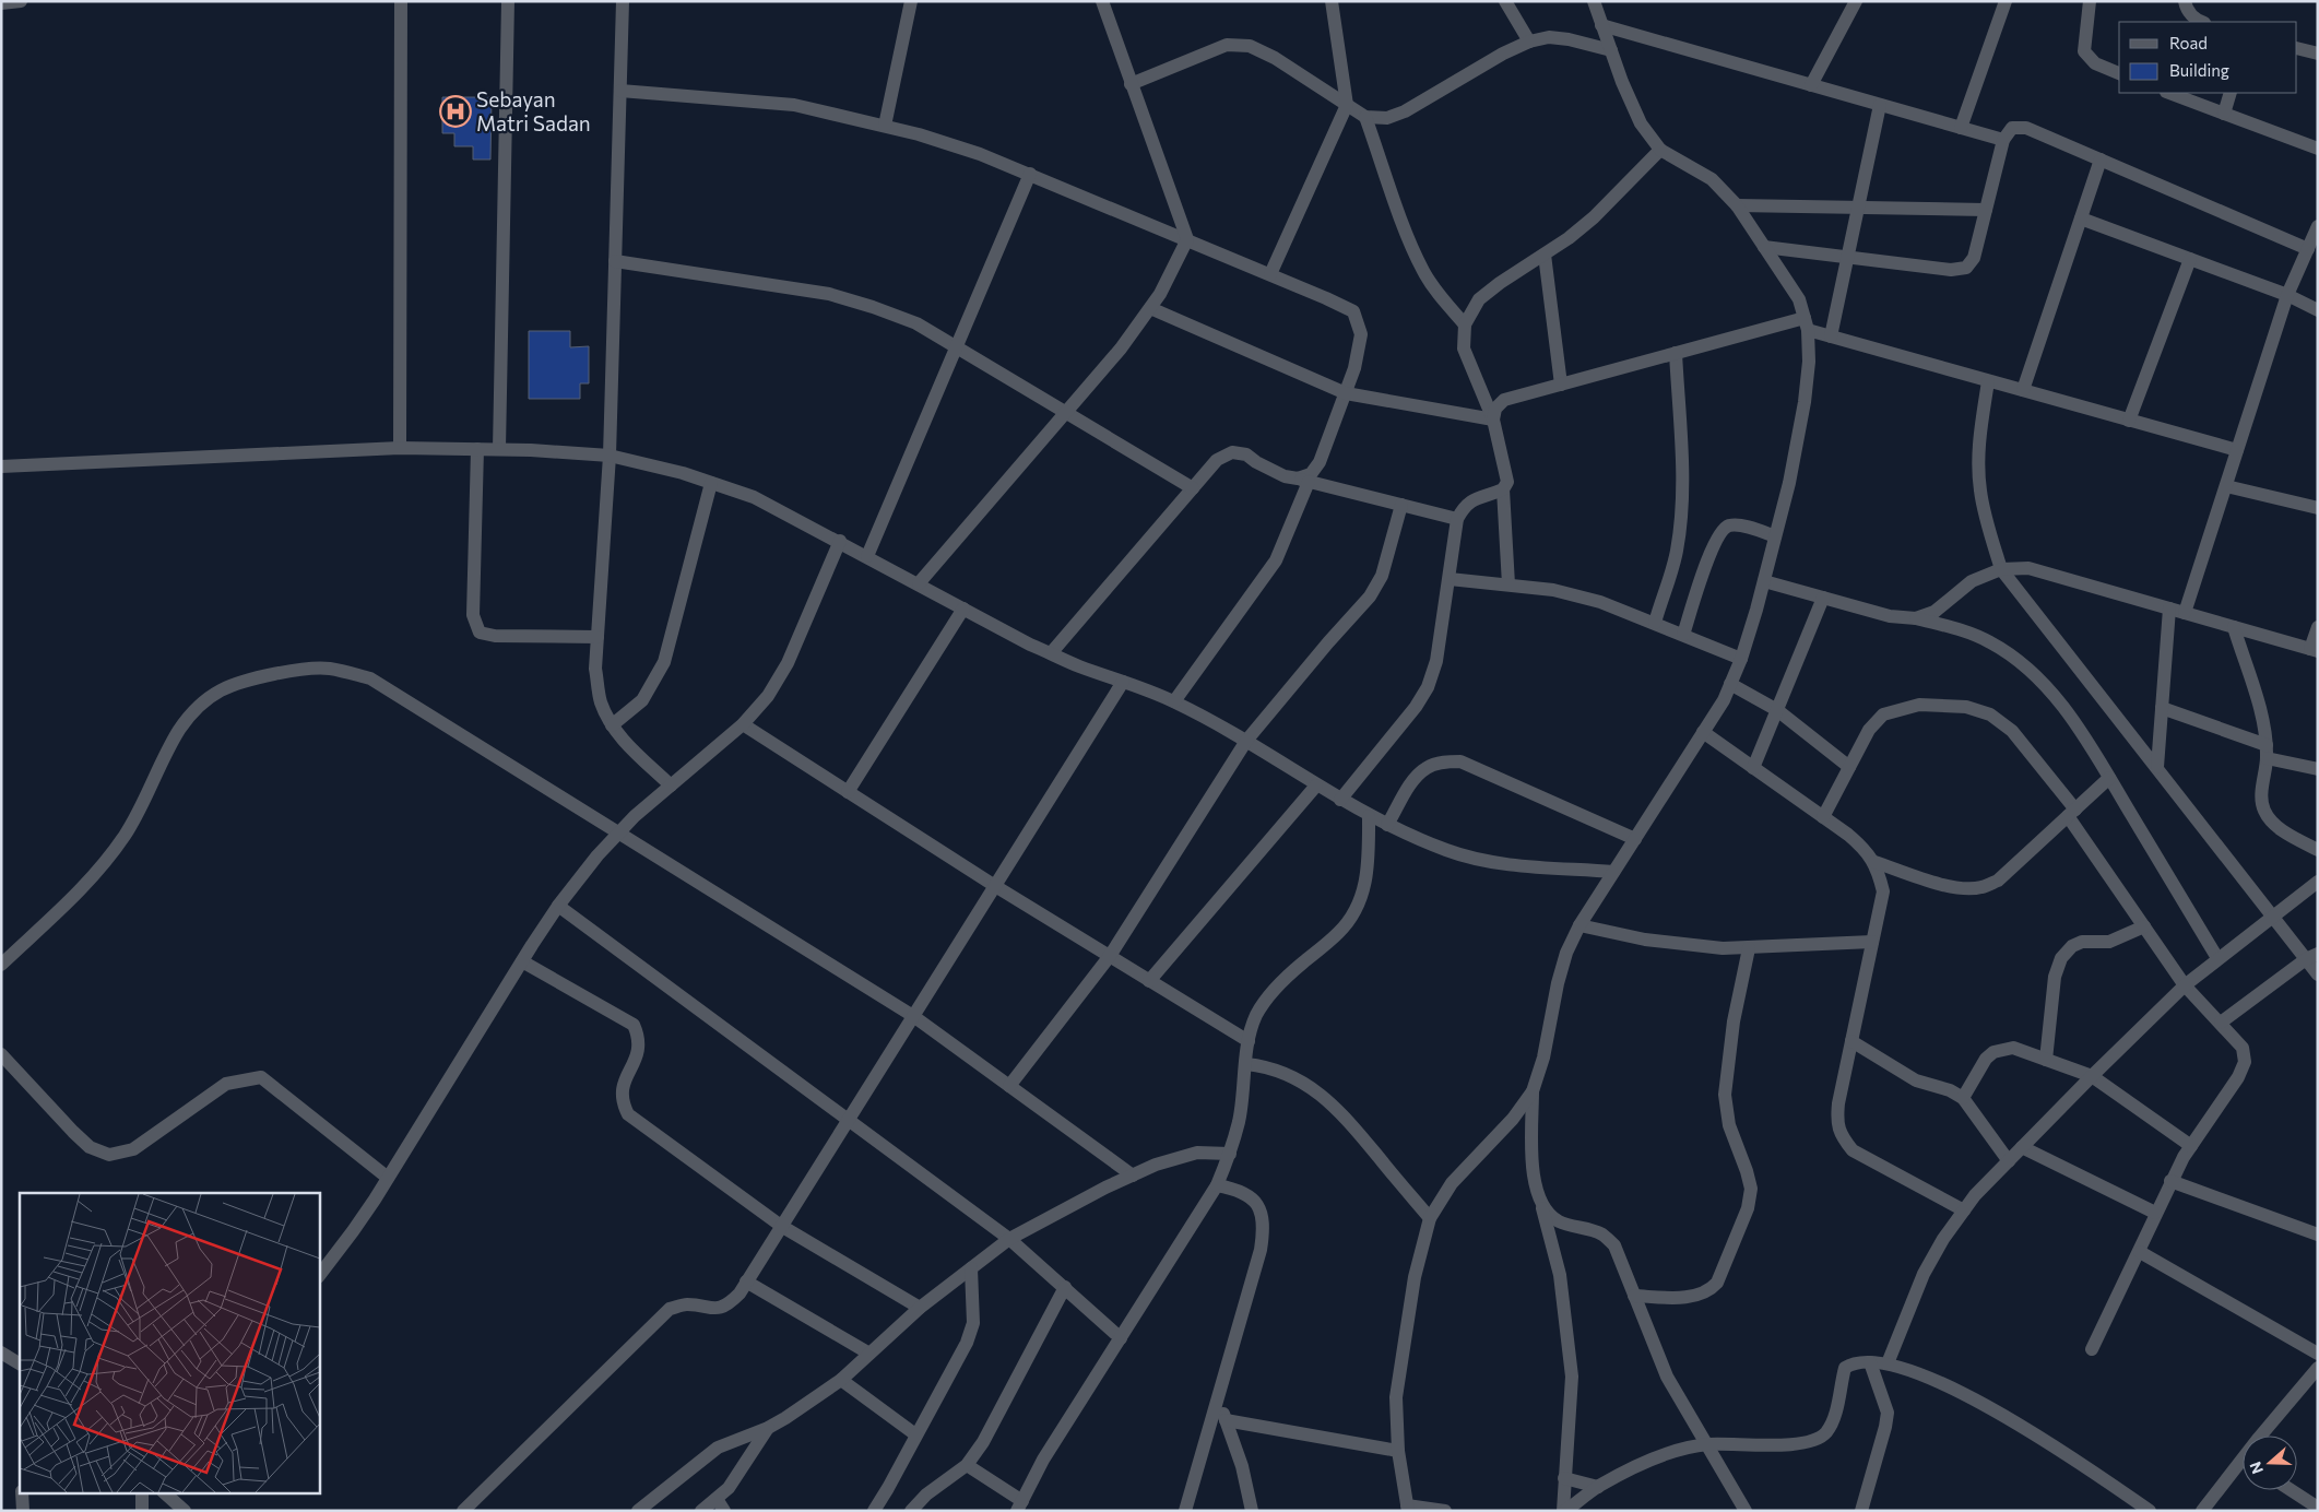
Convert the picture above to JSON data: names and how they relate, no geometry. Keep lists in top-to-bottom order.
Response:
{
  "places": {
    "hospital": ["Sebayan Matri Sadan"]
  },
  "legend": ["Road", "Building"],
  "north": "left"
}
